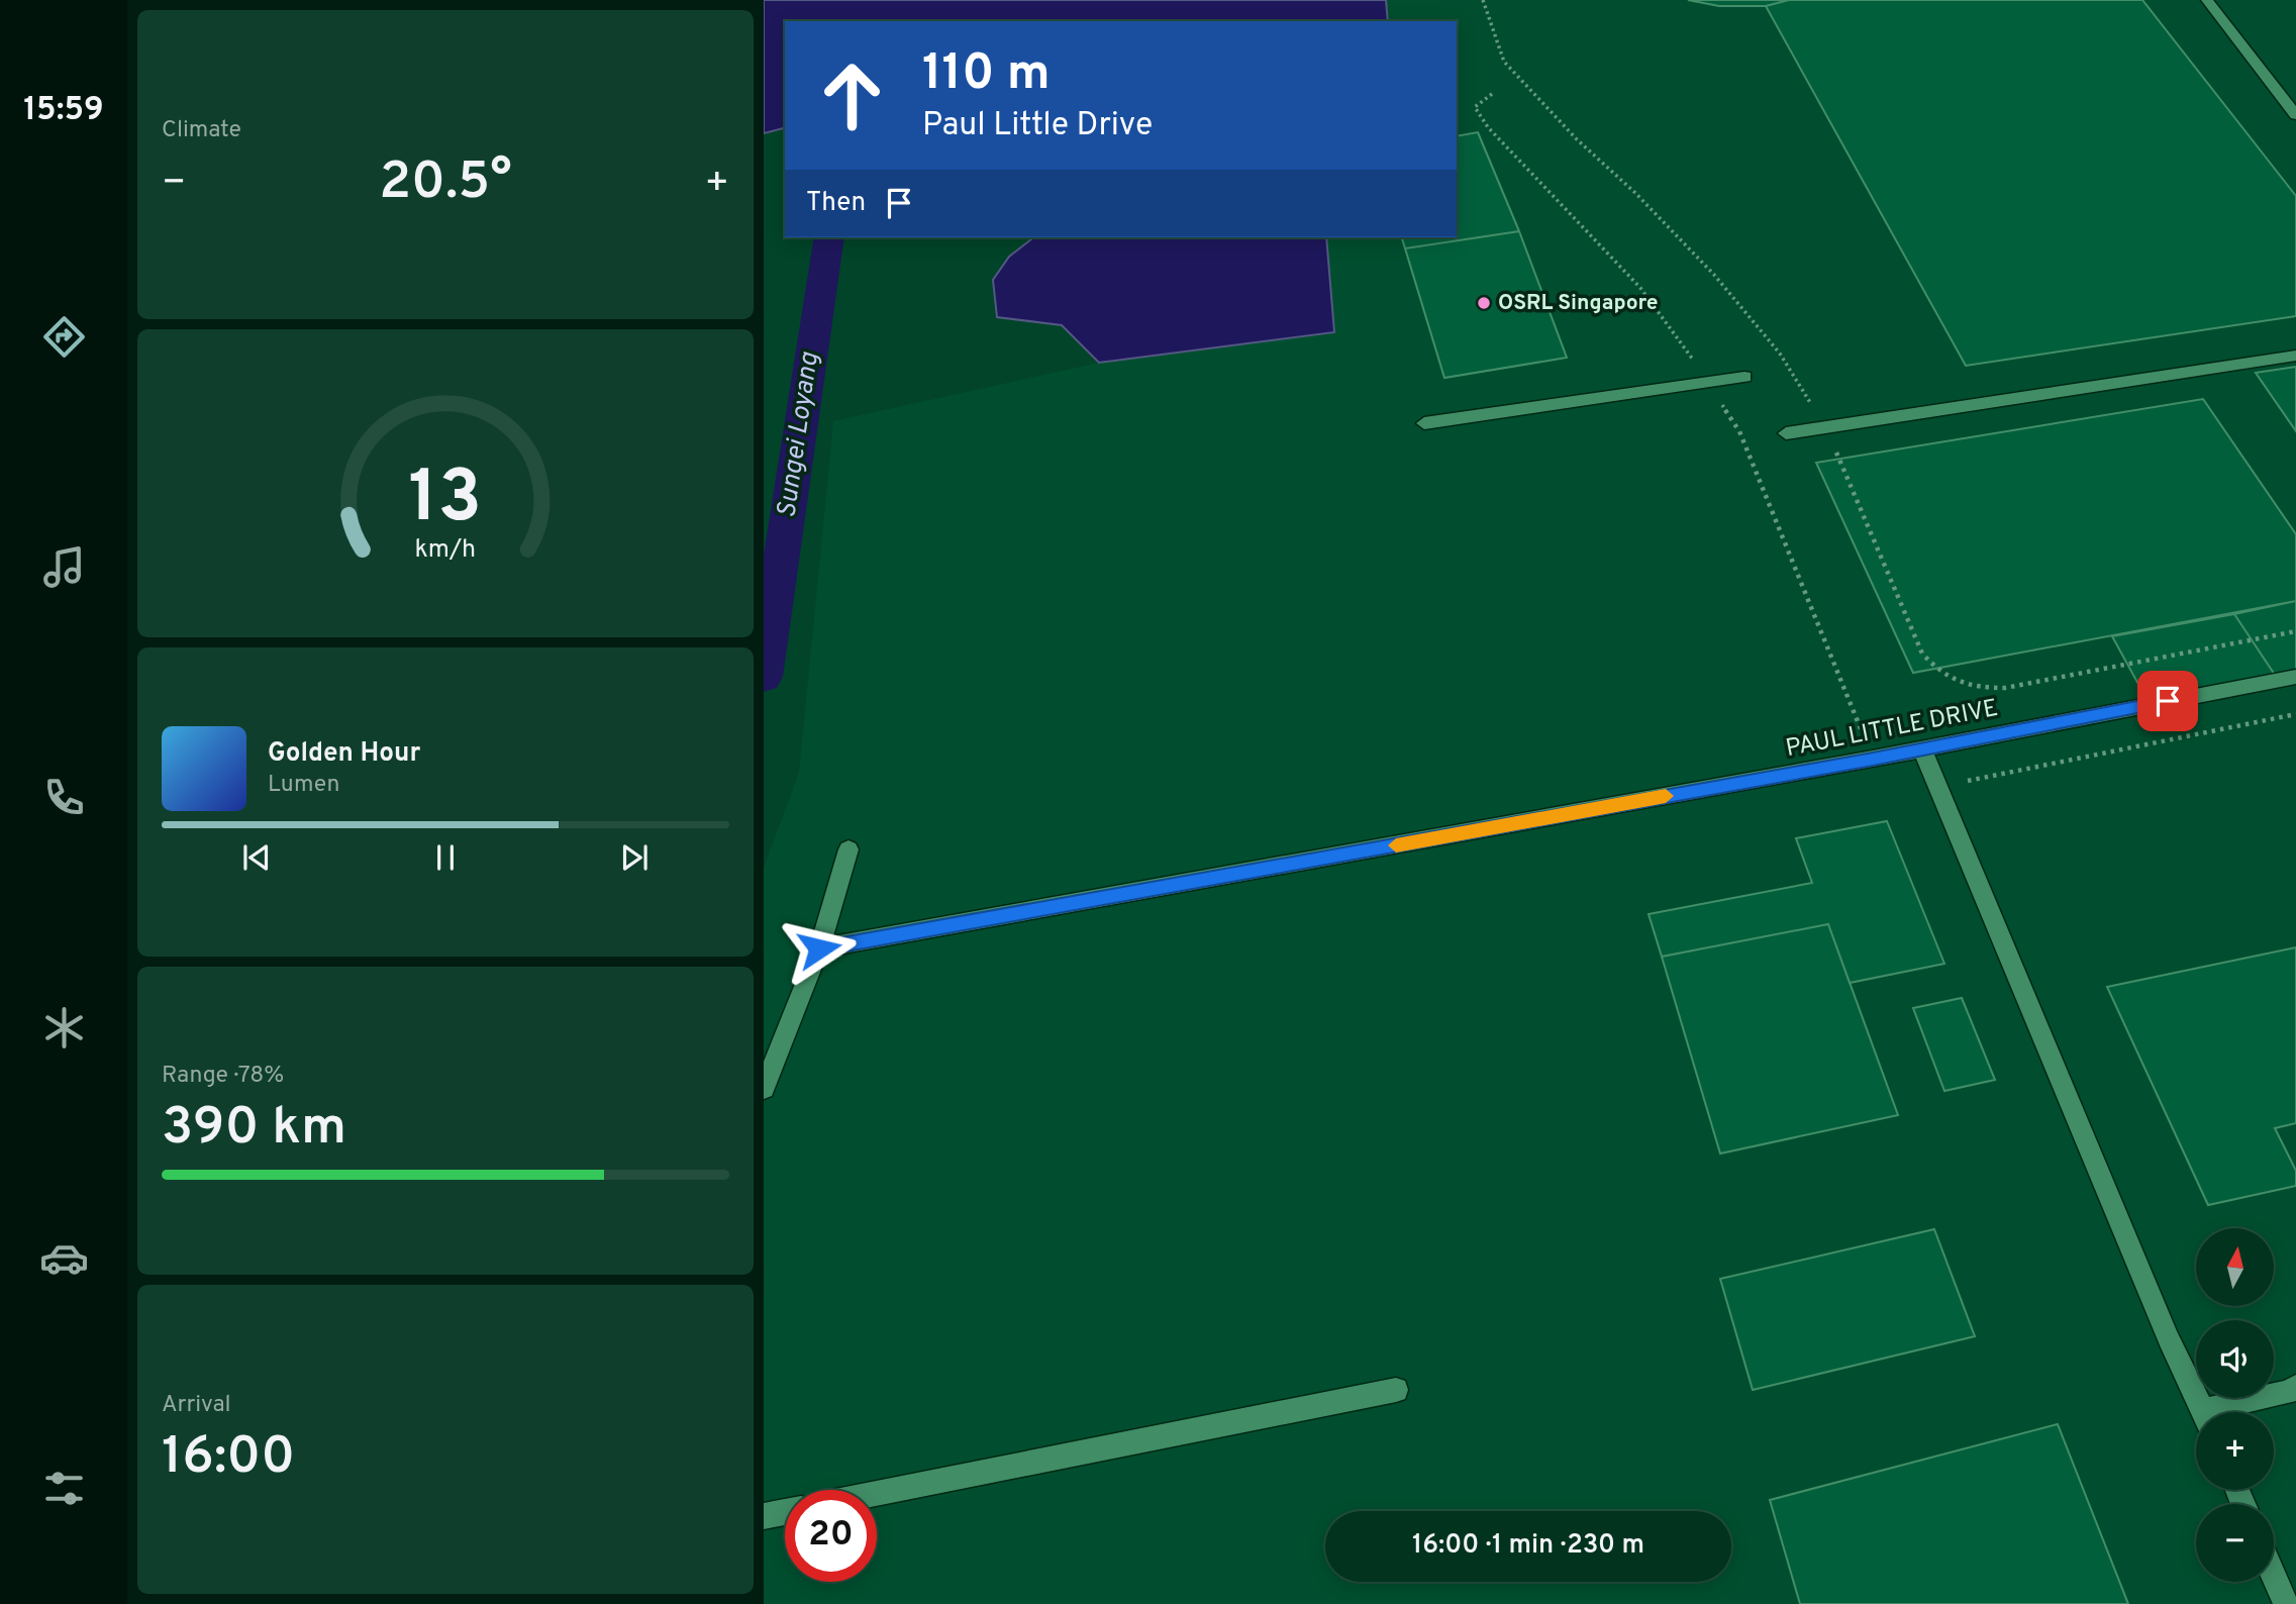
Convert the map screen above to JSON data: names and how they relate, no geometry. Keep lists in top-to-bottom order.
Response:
{
  "streets": {
    "lane": ["PAUL LITTLE DRIVE"]
  },
  "water": ["Sungei Loyang"],
  "places": ["OSRL Singapore"],
  "north": "top",
  "page": {
    "tabs": "15:59",
    "tile": [
      "Climate",
      ["Range · 78%", "390 km"],
      ["Arrival", "16:00"]
    ],
    "turn": ["110 m", "Paul Little Drive"],
    "heat": ["−", "20.5°", "+"],
    "then": "Then",
    "song": ["Golden Hour", "Lumen"],
    "map_buttons": ["+", "−"],
    "limit": "20",
    "trip": "16:00 · 1 min · 230 m",
    "gauge": ["13", "km/h"]
  }
}
